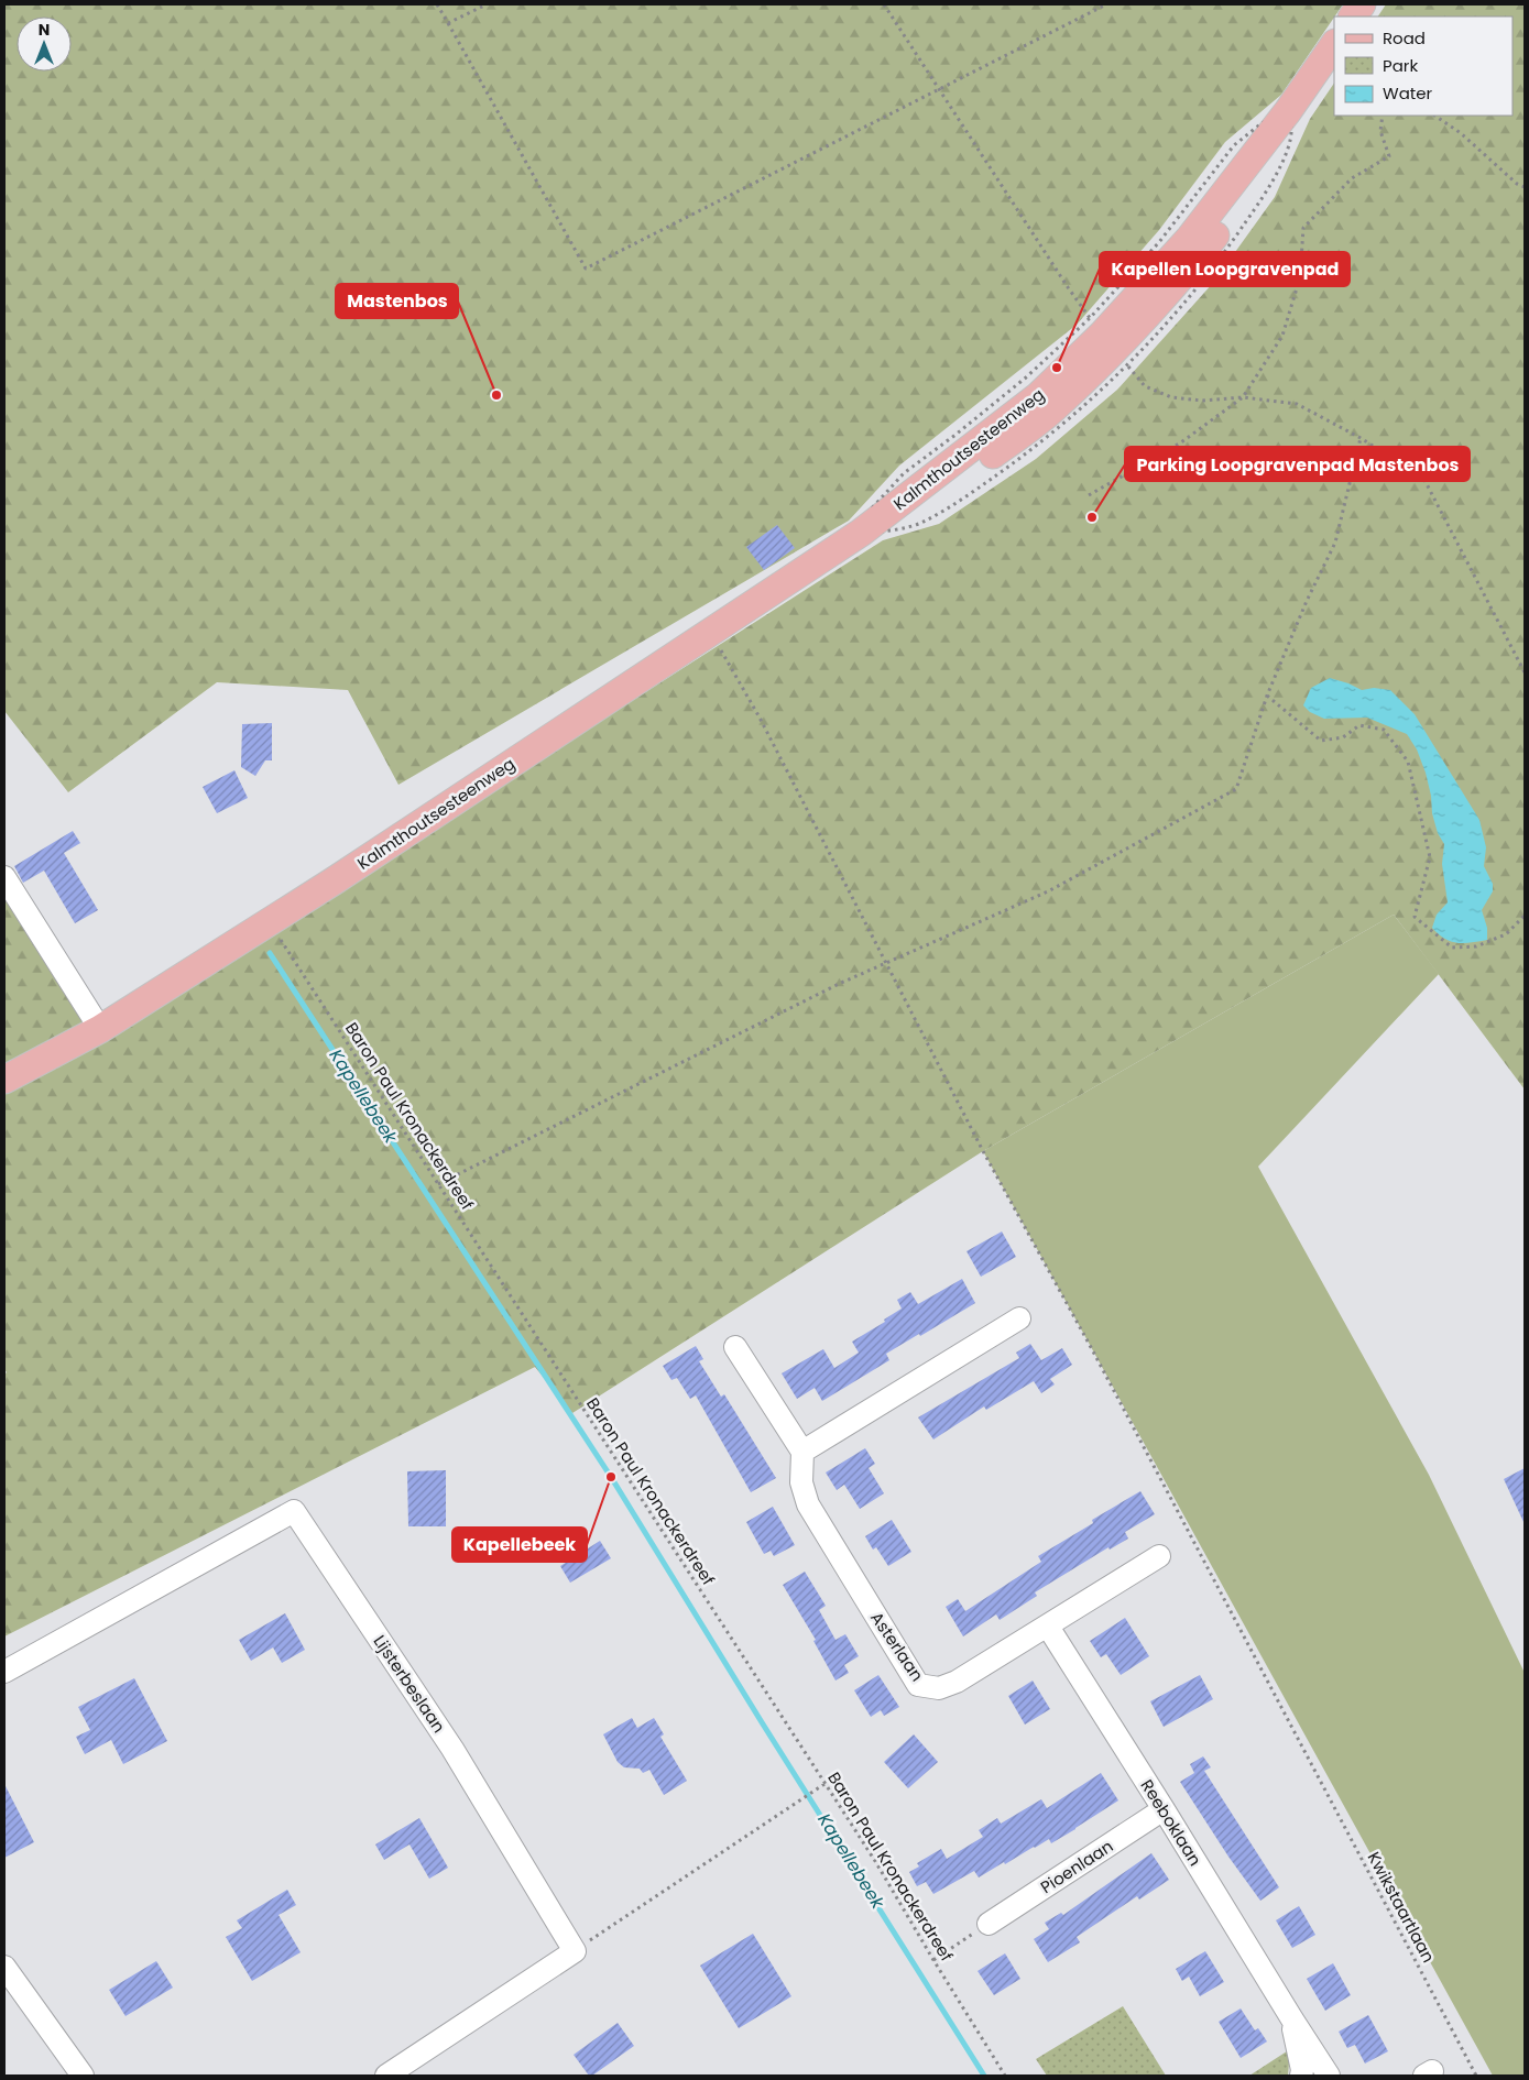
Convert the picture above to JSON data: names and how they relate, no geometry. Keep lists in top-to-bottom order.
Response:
{
  "streets": {
    "main road": ["Kalmthoutsesteenweg"],
    "street": [
      "Asterlaan",
      "Lijsterbeslaan",
      "Reeboklaan",
      "Pioenlaan"
    ],
    "path": ["Baron Paul Kronackerdreef", "Kwikstaartlaan"]
  },
  "crossings": [
    ["Kalmthoutsesteenweg", "Baron Paul Kronackerdreef"],
    ["Kalmthoutsesteenweg", "Kwikstaartlaan"],
    ["Asterlaan", "Reeboklaan"],
    ["Reeboklaan", "Pioenlaan"]
  ],
  "water": ["Kapellebeek"],
  "places": [
    "Kapellen Loopgravenpad",
    "Mastenbos",
    "Parking Loopgravenpad Mastenbos",
    "Kapellebeek"
  ],
  "legend": ["Road", "Park", "Water"],
  "north": "top"
}
